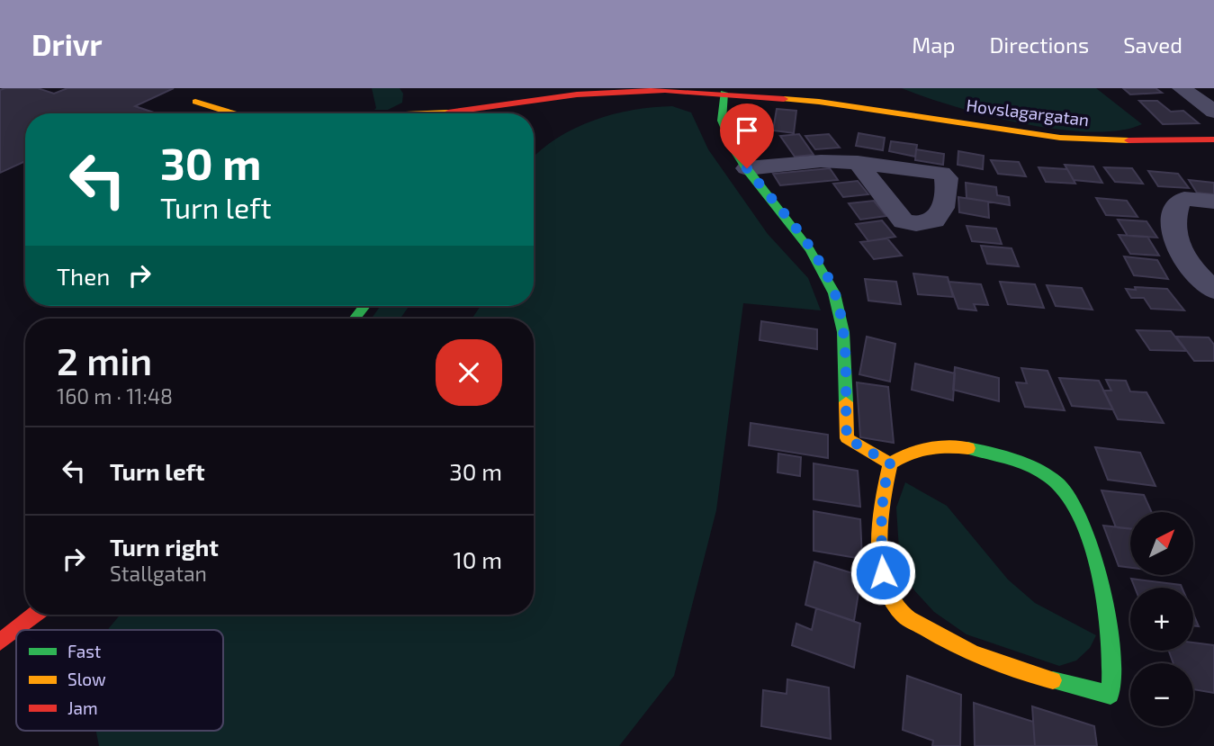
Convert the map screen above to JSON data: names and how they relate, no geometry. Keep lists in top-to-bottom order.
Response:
{
  "streets": {
    "street": ["Hovslagargatan"]
  },
  "legend": ["Fast", "Slow", "Jam"],
  "north": "top right",
  "page": {
    "header": "Drivr",
    "nav": ["Map", "Directions", "Saved"],
    "turn": ["30 m", "Turn left"],
    "then": "Then",
    "heading": ["2 min", "160 m · 11:48"],
    "list": [
      {
        "name": "Turn left",
        "value": "30 m"
      },
      {
        "name": "Turn right",
        "note": "Stallgatan",
        "value": "10 m"
      }
    ],
    "map_buttons": ["+", "−"]
  }
}
